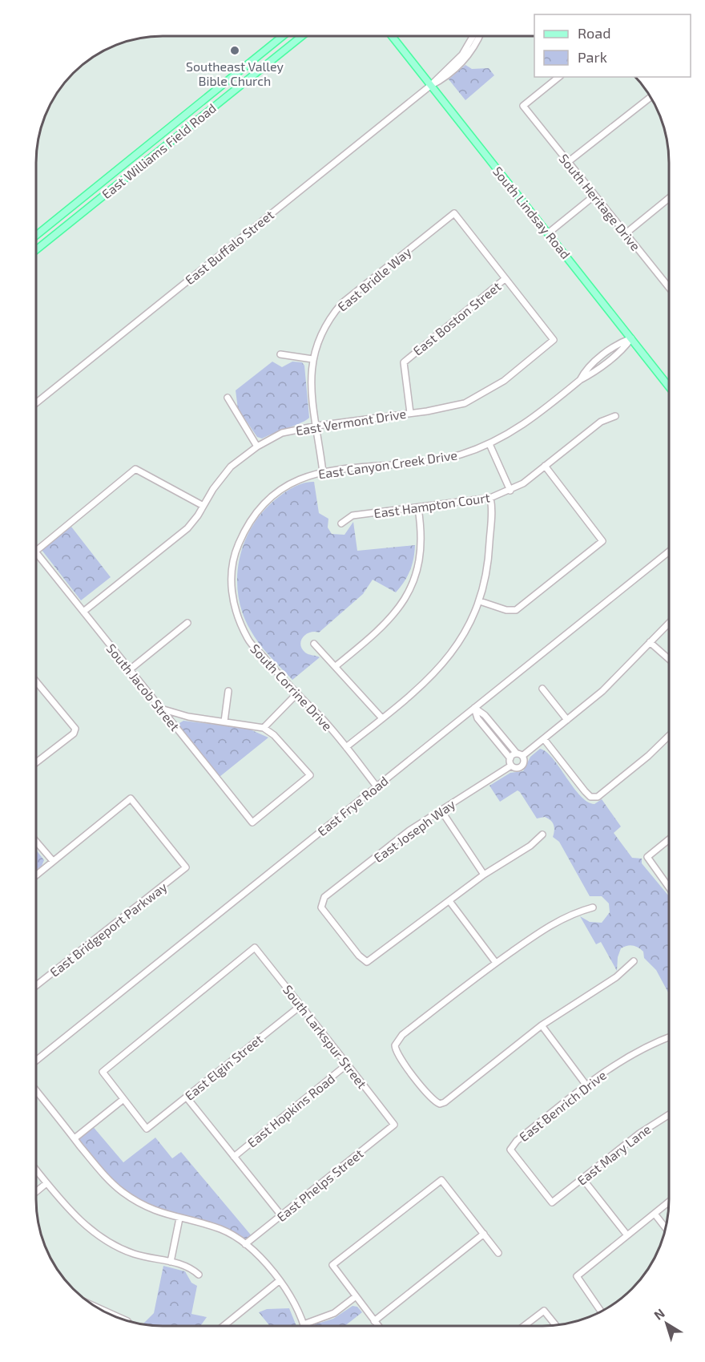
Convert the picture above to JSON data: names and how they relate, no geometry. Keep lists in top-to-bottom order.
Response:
{
  "streets": {
    "main road": ["East Williams Field Road", "South Lindsay Road"],
    "street": [
      "South Heritage Drive",
      "East Buffalo Street",
      "East Bridle Way",
      "East Boston Street",
      "East Vermont Drive",
      "East Canyon Creek Drive",
      "East Hampton Court",
      "South Jacob Street",
      "South Corrine Drive",
      "East Frye Road",
      "East Joseph Way",
      "East Bridgeport Parkway",
      "South Larkspur Street",
      "East Elgin Street",
      "East Benrich Drive",
      "East Hopkins Road",
      "East Mary Lane",
      "East Phelps Street"
    ]
  },
  "crossings": [
    ["South Lindsay Road", "East Buffalo Street"],
    ["South Lindsay Road", "East Canyon Creek Drive"],
    ["East Bridle Way", "East Boston Street"],
    ["East Bridle Way", "East Vermont Drive"],
    ["East Bridle Way", "East Canyon Creek Drive"],
    ["East Boston Street", "East Vermont Drive"],
    ["East Vermont Drive", "South Jacob Street"],
    ["East Canyon Creek Drive", "South Corrine Drive"],
    ["South Corrine Drive", "East Frye Road"],
    ["South Larkspur Street", "East Elgin Street"],
    ["South Larkspur Street", "East Hopkins Road"],
    ["South Larkspur Street", "East Phelps Street"],
    ["East Benrich Drive", "East Mary Lane"]
  ],
  "places": ["Southeast Valley Bible Church"],
  "legend": ["Road", "Park"],
  "north": "top left"
}
